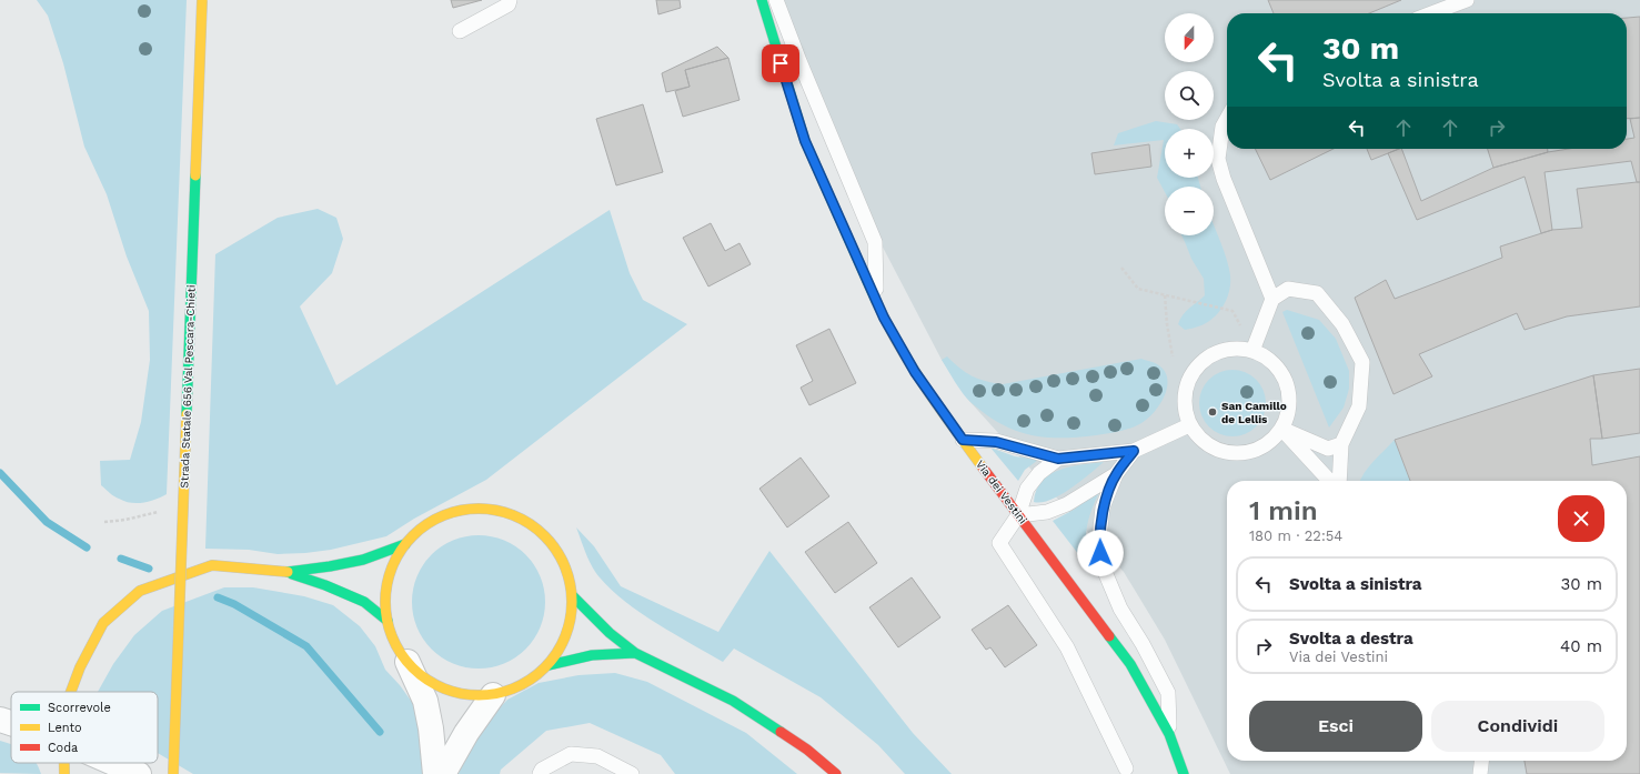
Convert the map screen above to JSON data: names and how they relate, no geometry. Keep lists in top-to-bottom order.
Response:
{
  "streets": {
    "main road": ["Strada Statale 656 Val Pescara-Chieti", "Via dei Vestini"]
  },
  "places": ["San Camillo de Lellis"],
  "legend": ["Scorrevole", "Lento", "Coda"],
  "north": "bottom",
  "page": {
    "map_buttons": ["+", "−"],
    "turn": ["30 m", "Svolta a sinistra"],
    "heading": ["1 min", "180 m · 22:54"],
    "list": [
      {
        "name": "Svolta a sinistra",
        "value": "30 m"
      },
      {
        "name": "Svolta a destra",
        "note": "Via dei Vestini",
        "value": "40 m"
      }
    ],
    "buttons": ["Esci", "Condividi"]
  }
}
